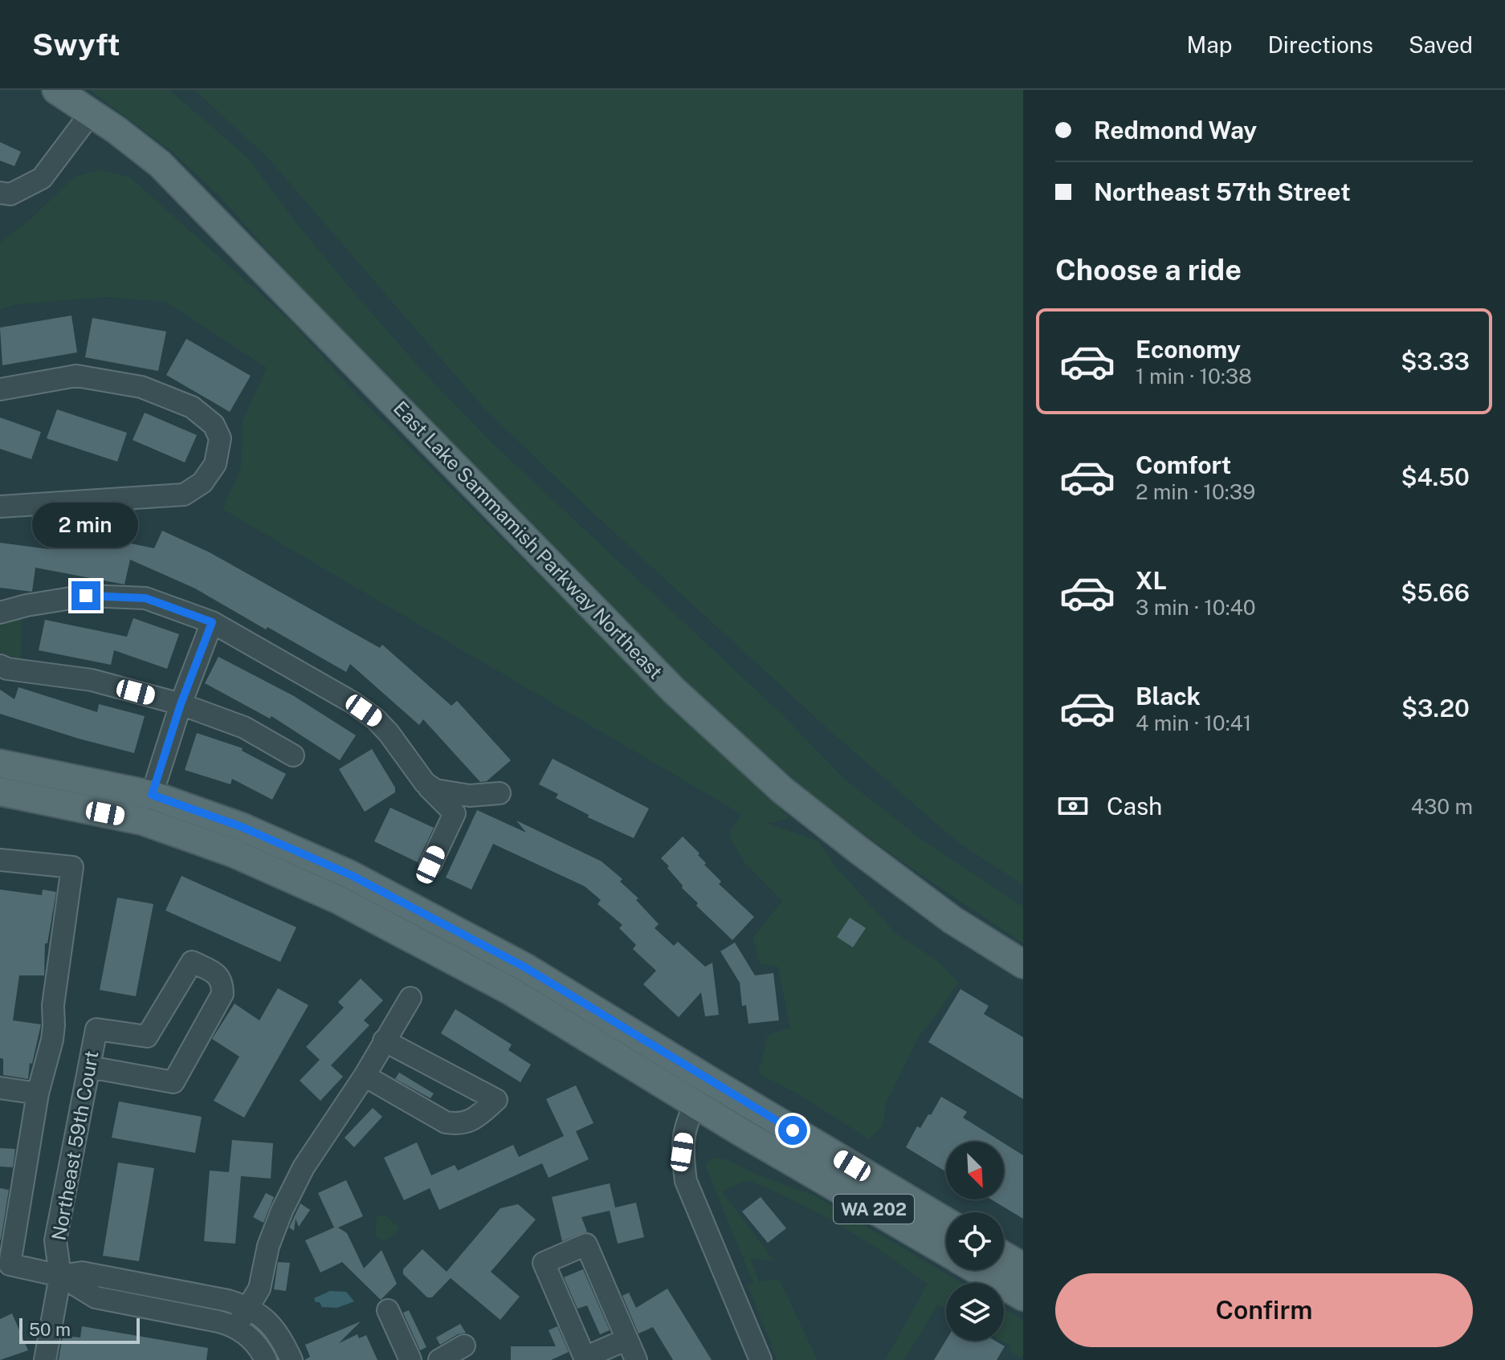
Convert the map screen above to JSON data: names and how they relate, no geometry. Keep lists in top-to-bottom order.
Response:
{
  "streets": {
    "main road": ["East Lake Sammamish Parkway Northeast", "WA 202"],
    "street": ["Northeast 59th Court"]
  },
  "scale_bar": "50 m",
  "north": "bottom right",
  "page": {
    "header": "Swyft",
    "nav": ["Map", "Directions", "Saved"],
    "banner": ["Redmond Way", "Northeast 57th Street"],
    "heading": "Choose a ride",
    "list": [
      {
        "name": "Economy",
        "note": "1 min · 10:38",
        "value": "$3.33"
      },
      {
        "name": "Comfort",
        "note": "2 min · 10:39",
        "value": "$4.50"
      },
      {
        "name": "XL",
        "note": "3 min · 10:40",
        "value": "$5.66"
      },
      {
        "name": "Black",
        "note": "4 min · 10:41",
        "value": "$3.20"
      }
    ],
    "bubble": "2 min",
    "pay": ["Cash", "430 m"],
    "buttons": "Confirm",
    "scale": "50 m"
  }
}
